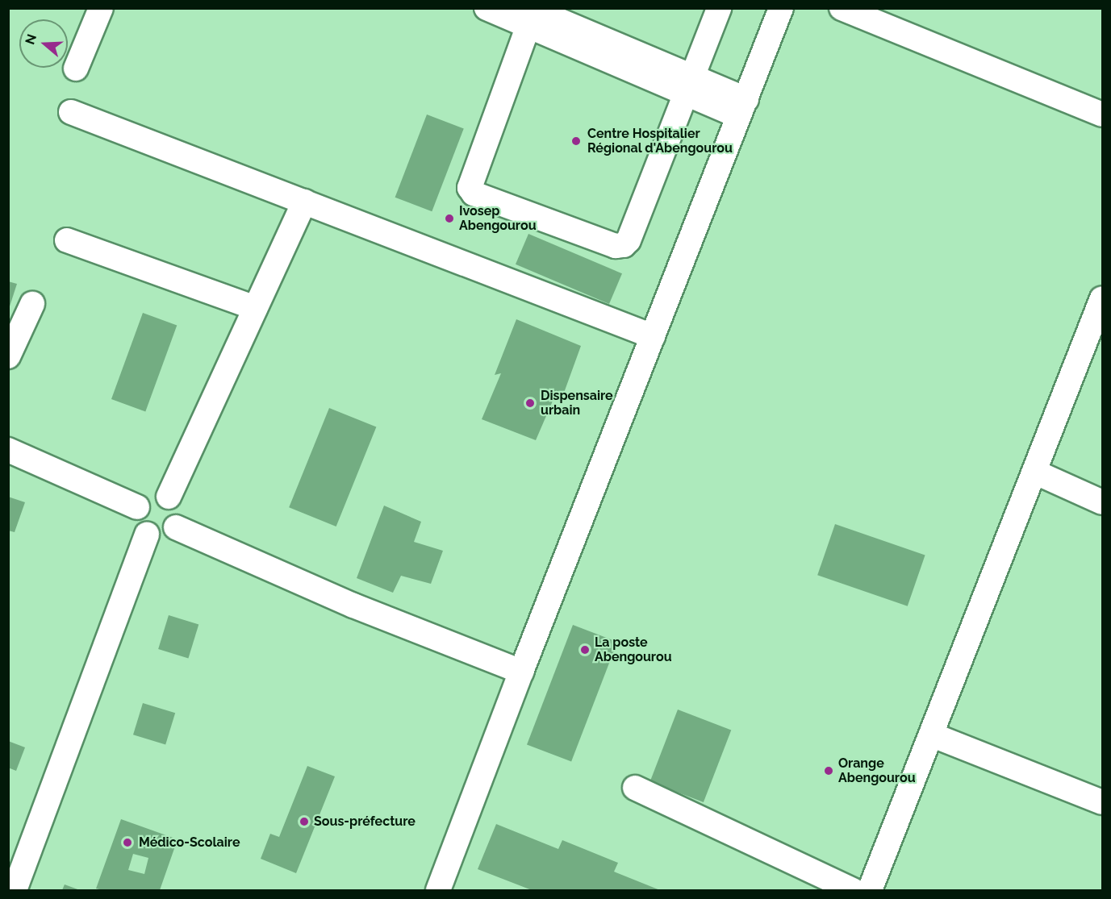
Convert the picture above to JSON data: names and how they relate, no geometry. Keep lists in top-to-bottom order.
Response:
{
  "places": [
    "Centre Hospitalier Régional d'Abengourou",
    "Ivosep Abengourou",
    "Dispensaire urbain",
    "La poste Abengourou",
    "Orange Abengourou",
    "Sous-préfecture",
    "Médico-Scolaire"
  ],
  "north": "left"
}
